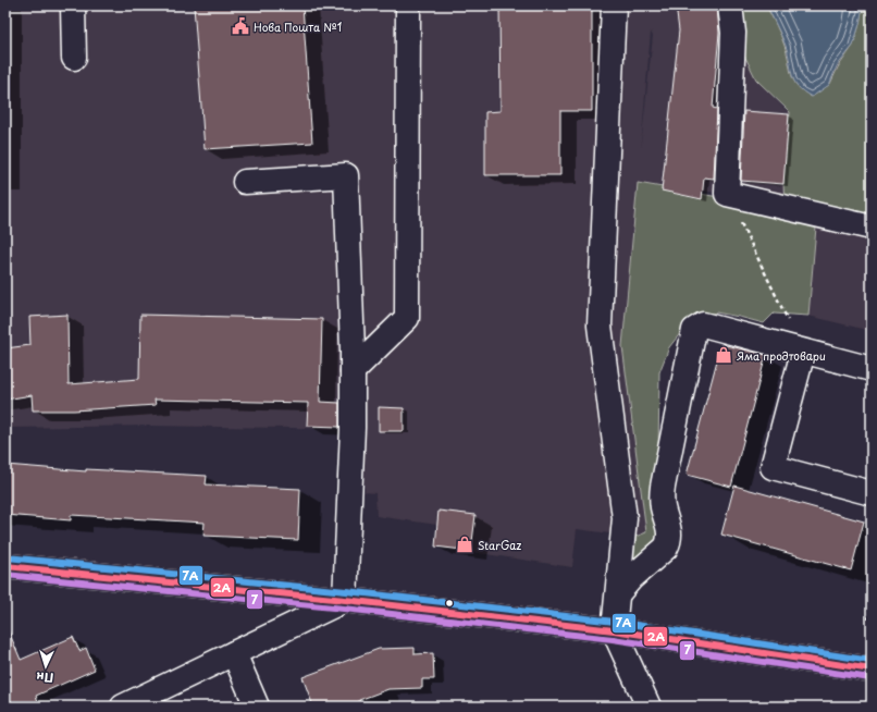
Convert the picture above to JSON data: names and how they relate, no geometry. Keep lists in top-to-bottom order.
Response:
{
  "places": {
    "public building": ["Нова Пошта №1"],
    "shop": ["Яма продтовари", "StarGaz"]
  },
  "lines": ["transit line 7А", "transit line 2А", "transit line 7"],
  "north": "bottom"
}
